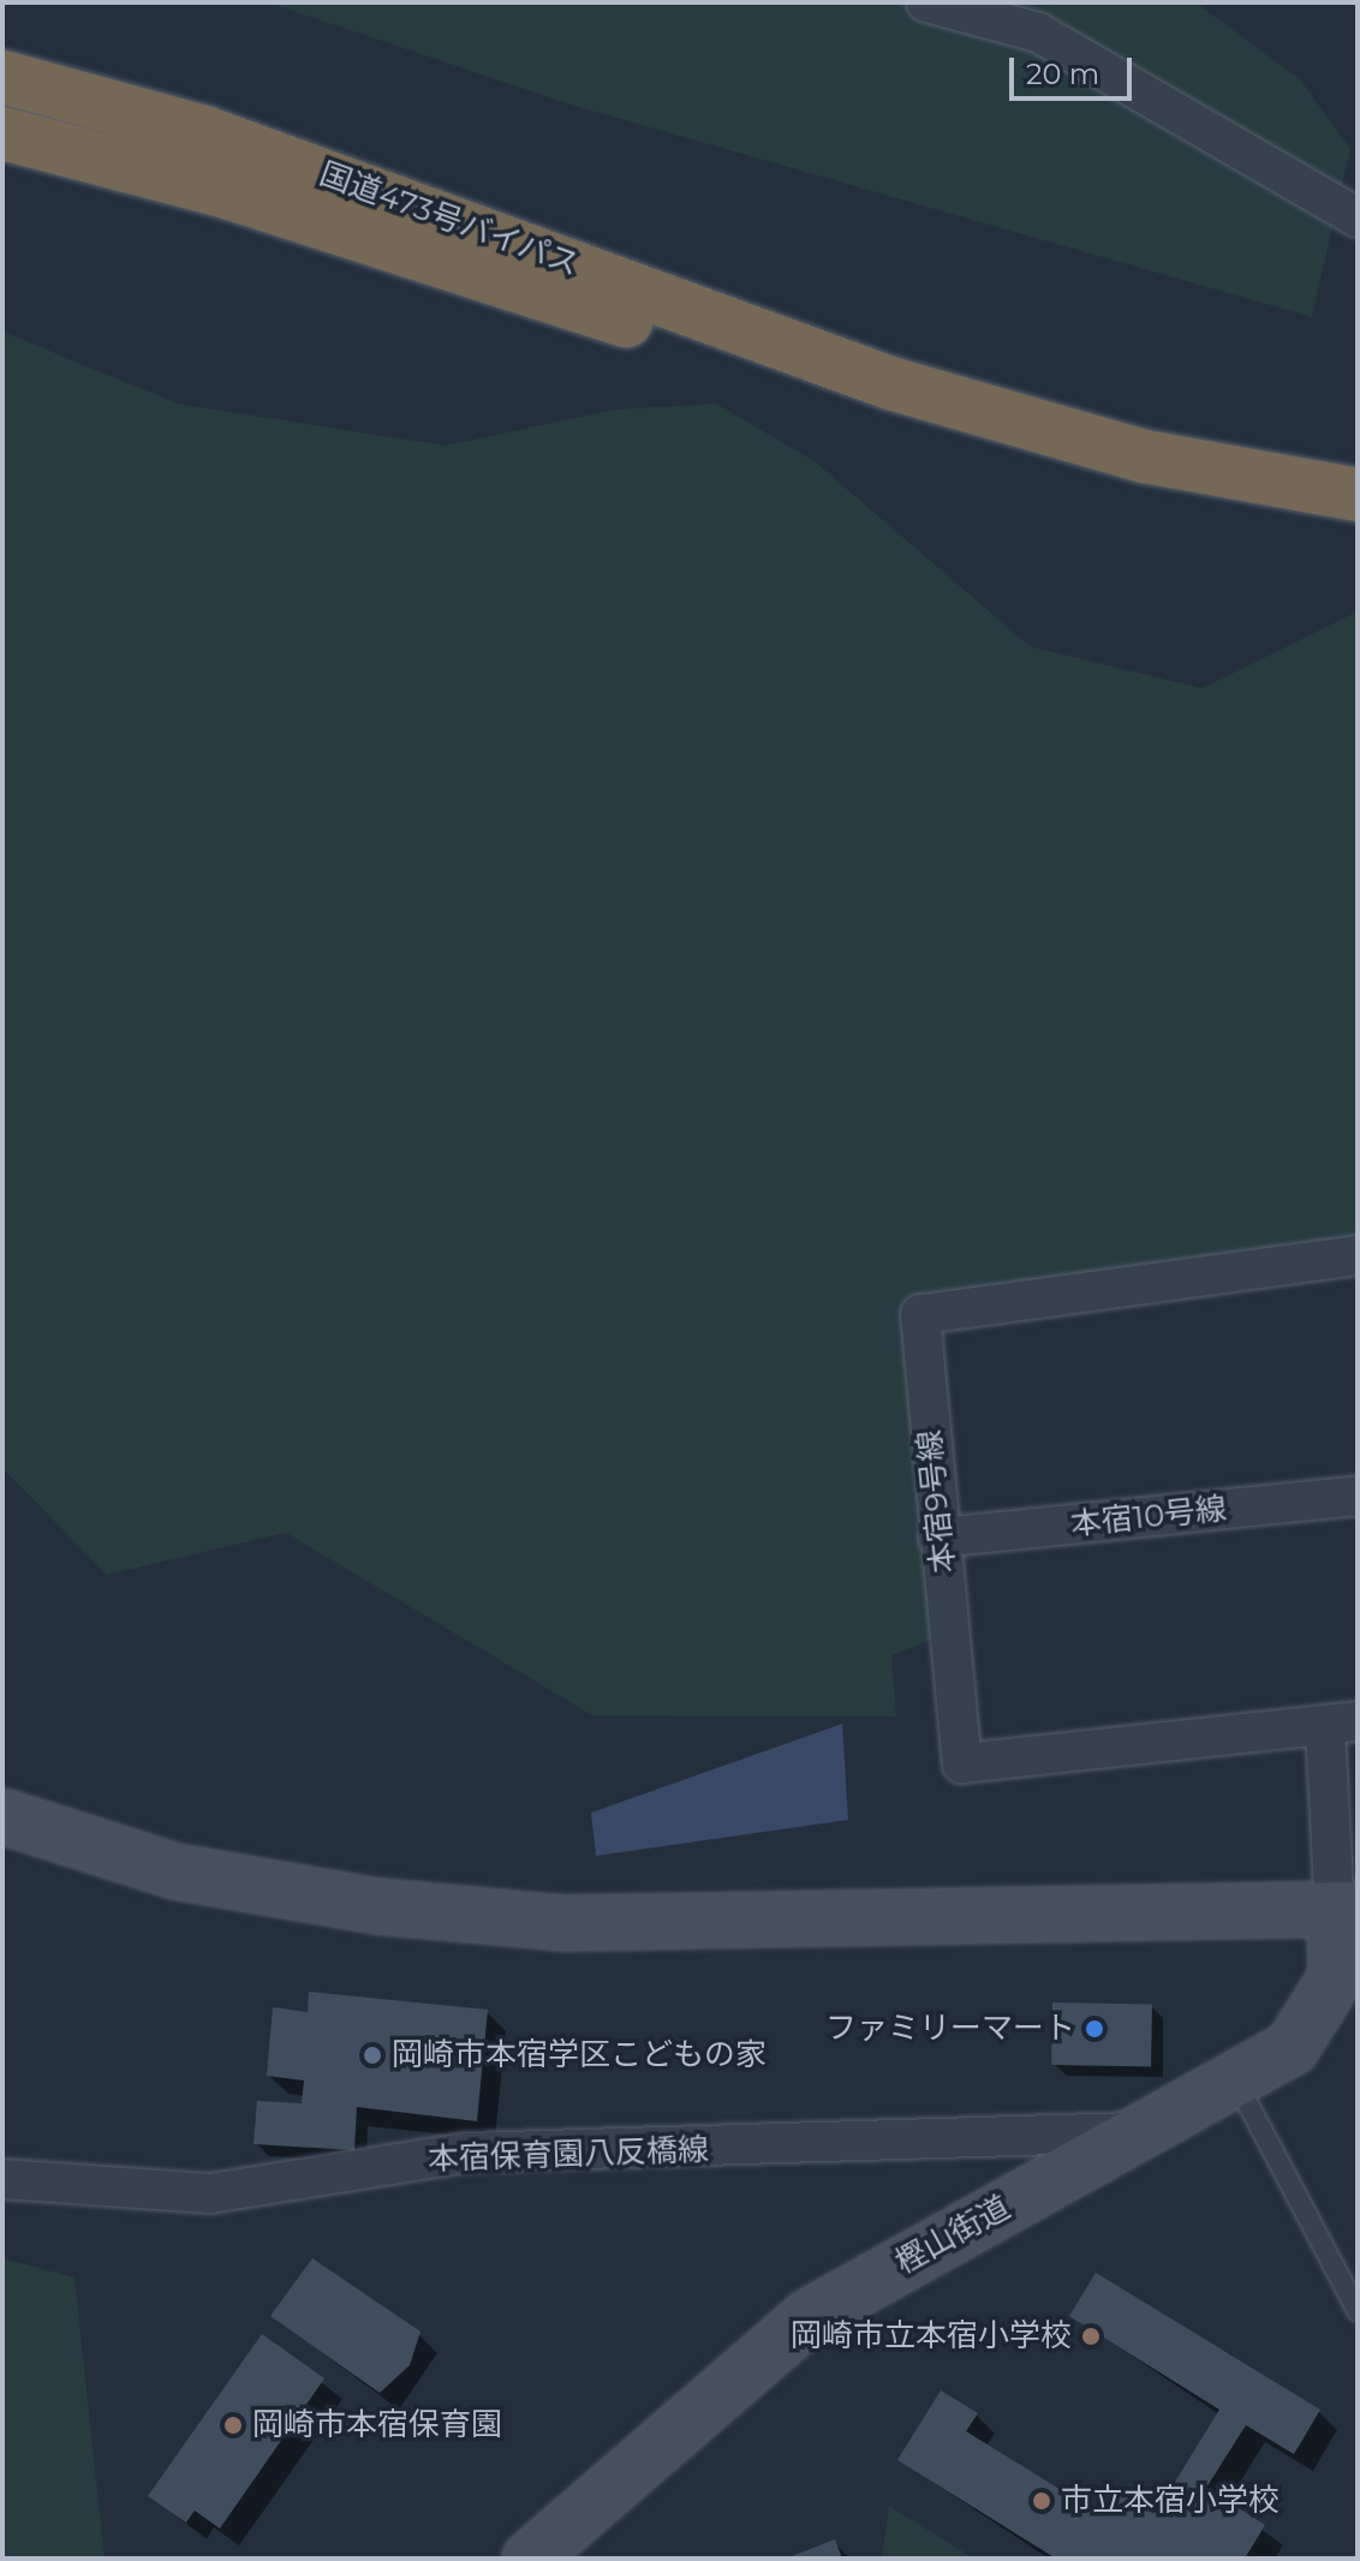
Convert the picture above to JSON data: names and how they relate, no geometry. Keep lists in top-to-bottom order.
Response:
{
  "streets": {
    "highway": ["国道473号バイパス"],
    "street": [
      "本宿9号線",
      "本宿10号線",
      "本宿保育園八反橋線",
      "樫山街道"
    ]
  },
  "crossings": [
    ["本宿9号線", "本宿10号線"],
    ["本宿保育園八反橋線", "樫山街道"]
  ],
  "places": [
    "ファミリーマート",
    "岡崎市本宿学区こどもの家",
    "岡崎市立本宿小学校",
    "岡崎市本宿保育園",
    "市立本宿小学校"
  ],
  "scale_bar": "20 m"
}
